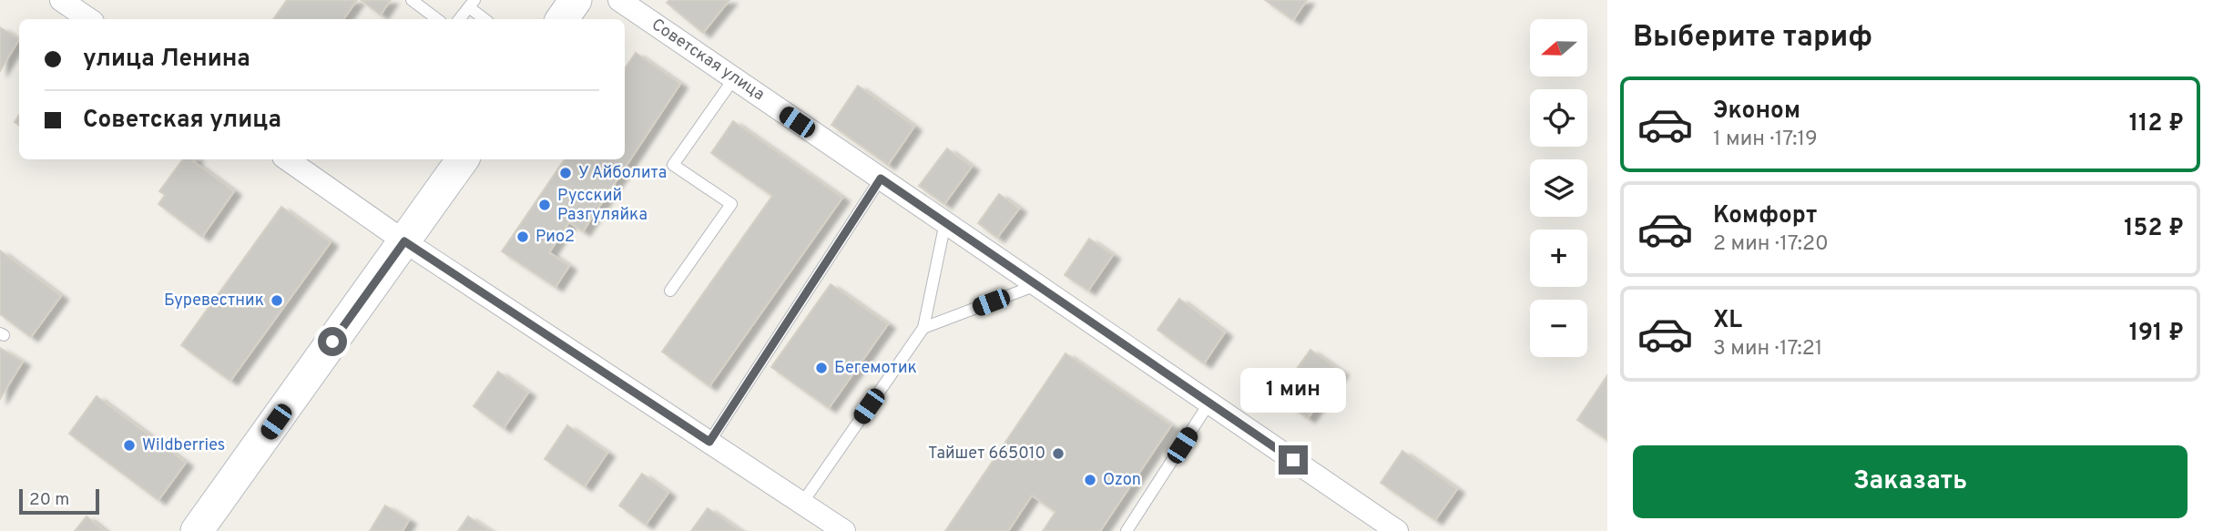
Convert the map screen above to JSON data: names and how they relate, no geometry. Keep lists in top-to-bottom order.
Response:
{
  "streets": {
    "street": ["Советская улица"]
  },
  "places": [
    "У Айболита",
    "Русский Разгуляйка",
    "Рио2",
    "Буревестник",
    "Бегемотик",
    "Wildberries",
    "Тайшет 665010",
    "Ozon"
  ],
  "scale_bar": "20 m",
  "north": "left",
  "page": {
    "heading": "Выберите тариф",
    "map_buttons": ["+", "−"],
    "banner": ["улица Ленина", "Советская улица"],
    "list": [
      {
        "name": "Эконом",
        "note": "1 мин · 17:19",
        "value": "112 ₽"
      },
      {
        "name": "Комфорт",
        "note": "2 мин · 17:20",
        "value": "152 ₽"
      },
      {
        "name": "XL",
        "note": "3 мин · 17:21",
        "value": "191 ₽"
      }
    ],
    "bubble": "1 мин",
    "buttons": "Заказать",
    "scale": "20 m"
  }
}
